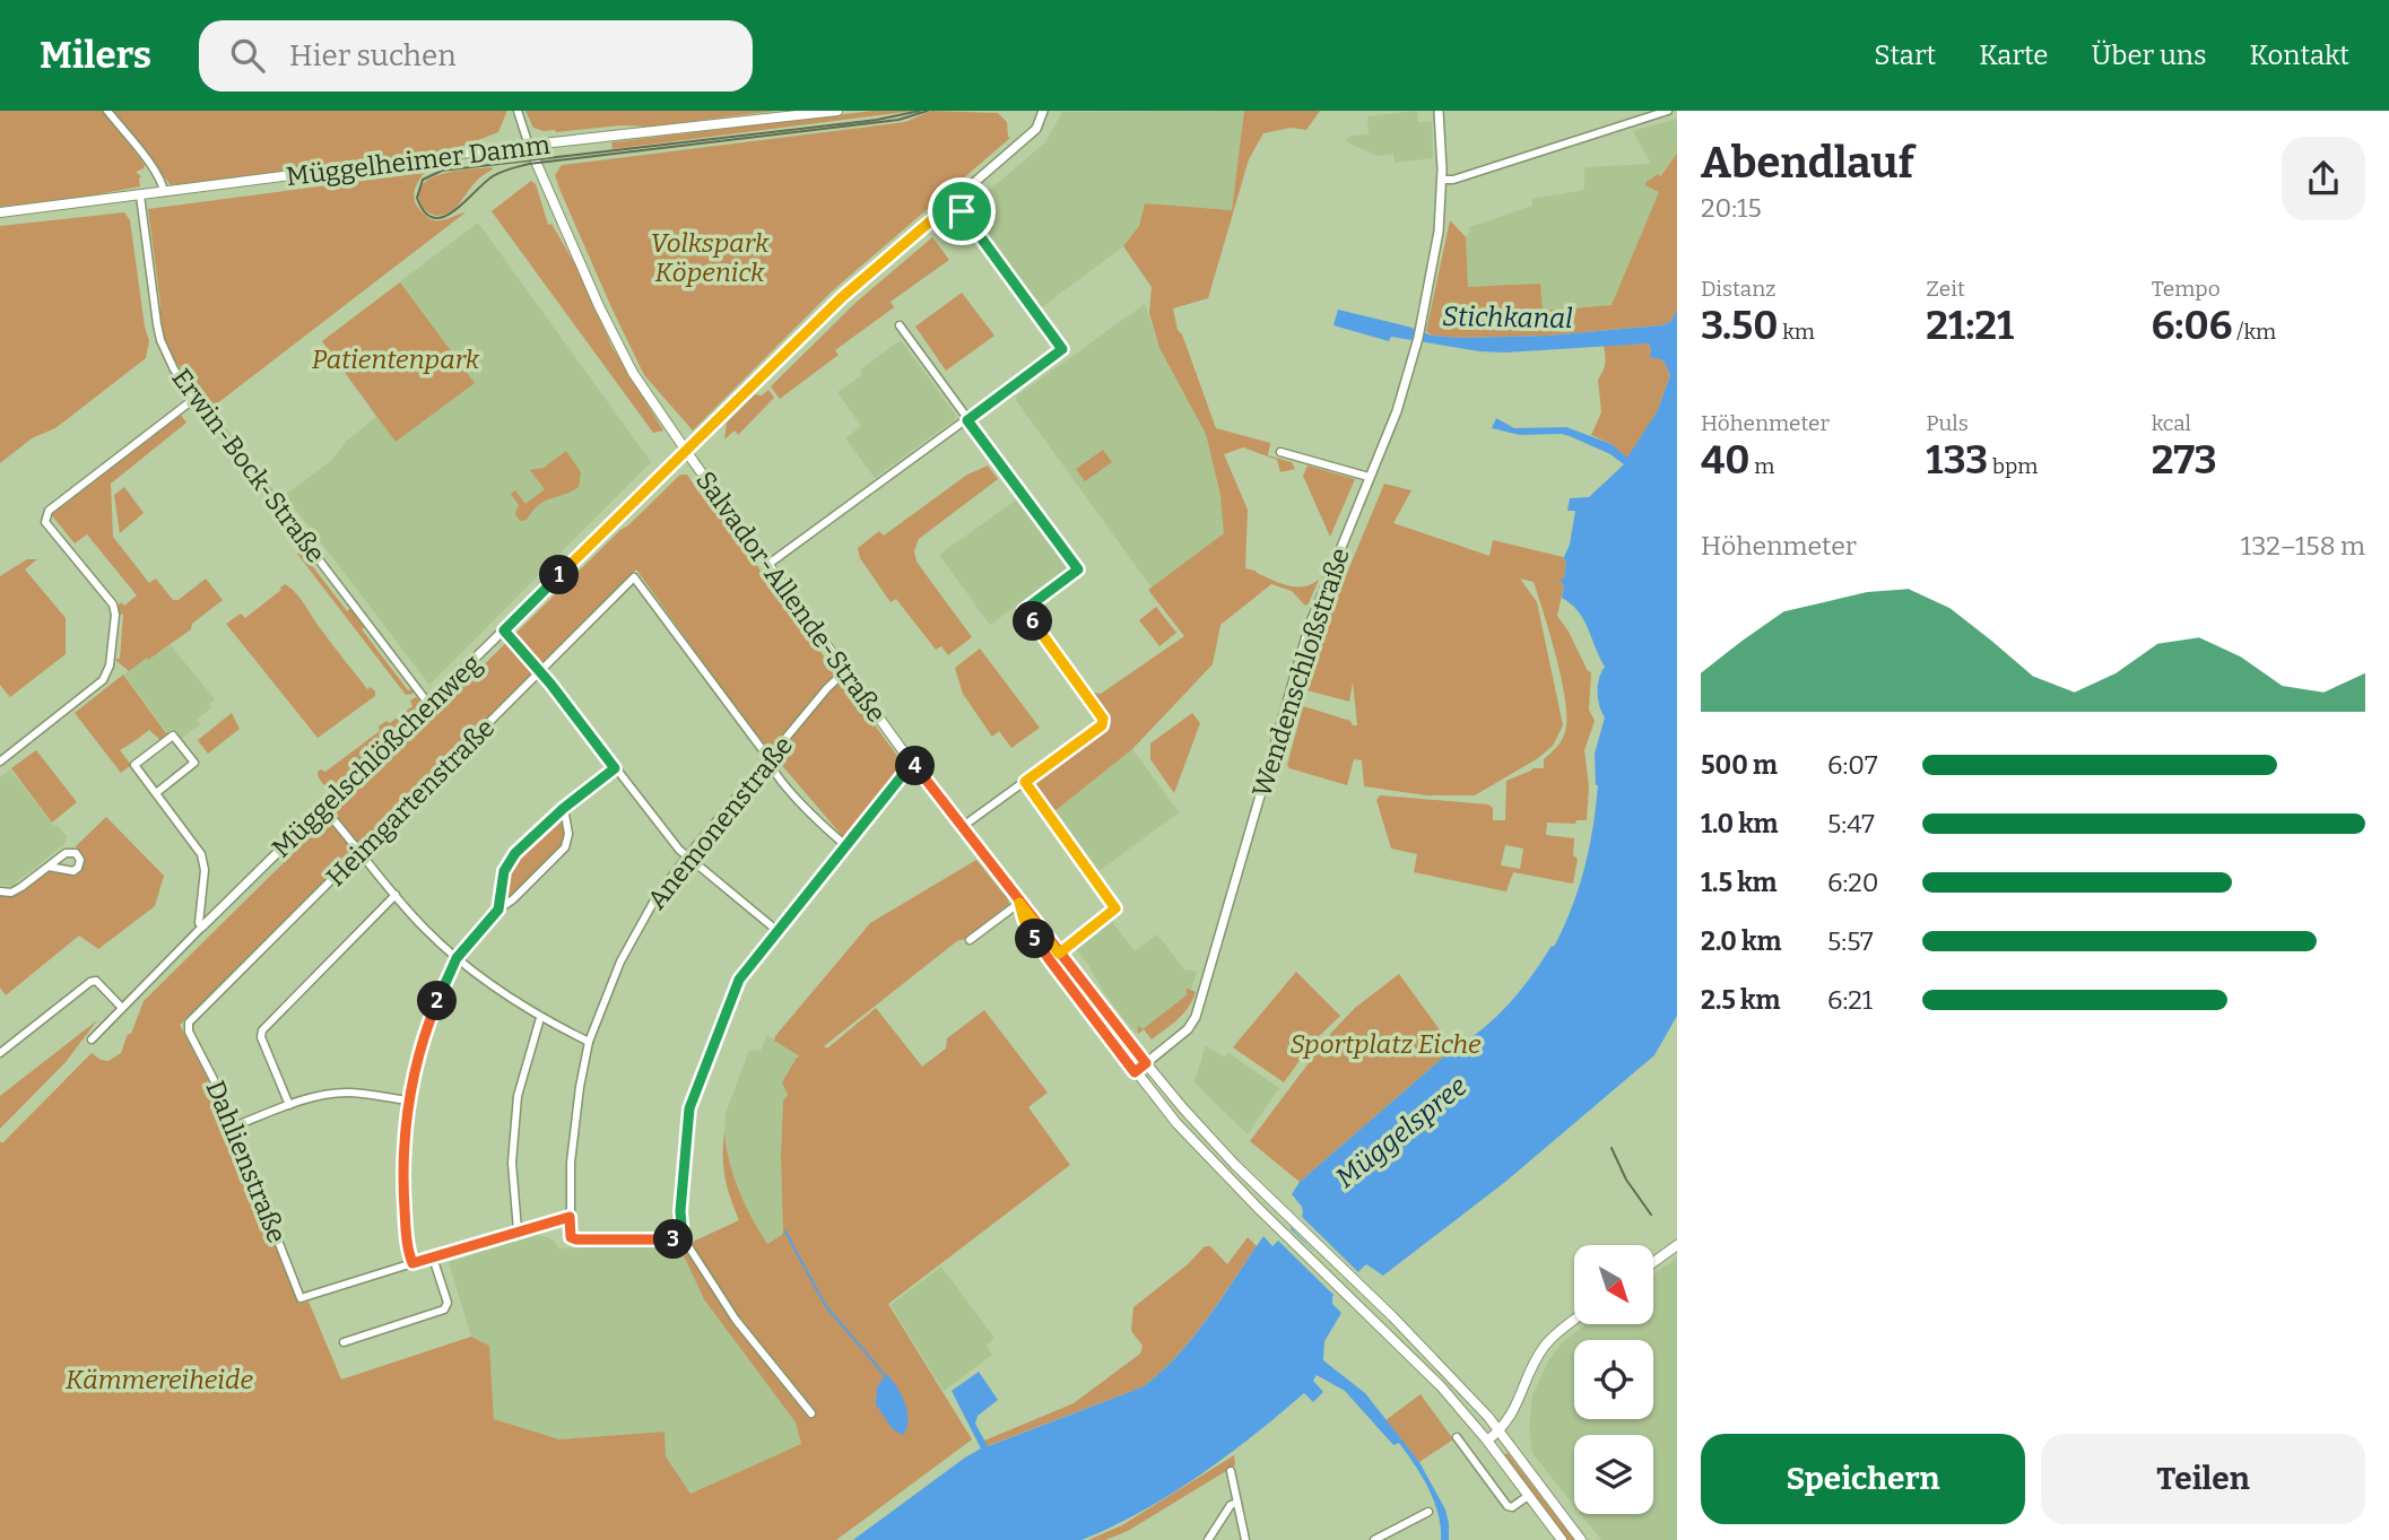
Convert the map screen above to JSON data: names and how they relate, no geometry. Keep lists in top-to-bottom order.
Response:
{
  "streets": {
    "main road": ["Müggelheimer Damm", "Salvador-Allende-Straße", "Wendenschloßstraße"],
    "street": [
      "Erwin-Bock-Straße",
      "Müggelschlößchenweg",
      "Heimgartenstraße",
      "Anemonenstraße",
      "Dahlienstraße"
    ]
  },
  "crossings": [
    ["Müggelheimer Damm", "Erwin-Bock-Straße"],
    ["Müggelheimer Damm", "Salvador-Allende-Straße"],
    ["Erwin-Bock-Straße", "Müggelschlößchenweg"],
    ["Salvador-Allende-Straße", "Wendenschloßstraße"],
    ["Salvador-Allende-Straße", "Müggelschlößchenweg"],
    ["Salvador-Allende-Straße", "Anemonenstraße"],
    ["Heimgartenstraße", "Anemonenstraße"],
    ["Heimgartenstraße", "Dahlienstraße"]
  ],
  "water": ["Stichkanal", "Müggelspree"],
  "parks": [
    "Volkspark Köpenick",
    "Patientenpark",
    "Sportplatz Eiche",
    "Kämmereiheide"
  ],
  "north": "bottom right",
  "page": {
    "header": "Milers",
    "search": "Hier suchen",
    "nav": [
      "Start",
      "Karte",
      "Über uns",
      "Kontakt"
    ],
    "heading": ["Abendlauf", "20:15"],
    "stats": [
      ["Distanz", "3.50 km"],
      ["Zeit", "21:21"],
      ["Tempo", "6:06 /km"],
      ["Höhenmeter", "40 m"],
      ["Puls", "133 bpm"],
      ["kcal", "273"]
    ],
    "chart": ["Höhenmeter", "132–158 m"],
    "pins": [
      "1",
      "6",
      "4",
      "5",
      "2",
      "3"
    ],
    "list": [
      {
        "name": "500 m",
        "note": "6:07"
      },
      {
        "name": "1.0 km",
        "note": "5:47"
      },
      {
        "name": "1.5 km",
        "note": "6:20"
      },
      {
        "name": "2.0 km",
        "note": "5:57"
      },
      {
        "name": "2.5 km",
        "note": "6:21"
      }
    ],
    "buttons": ["Speichern", "Teilen"]
  }
}
